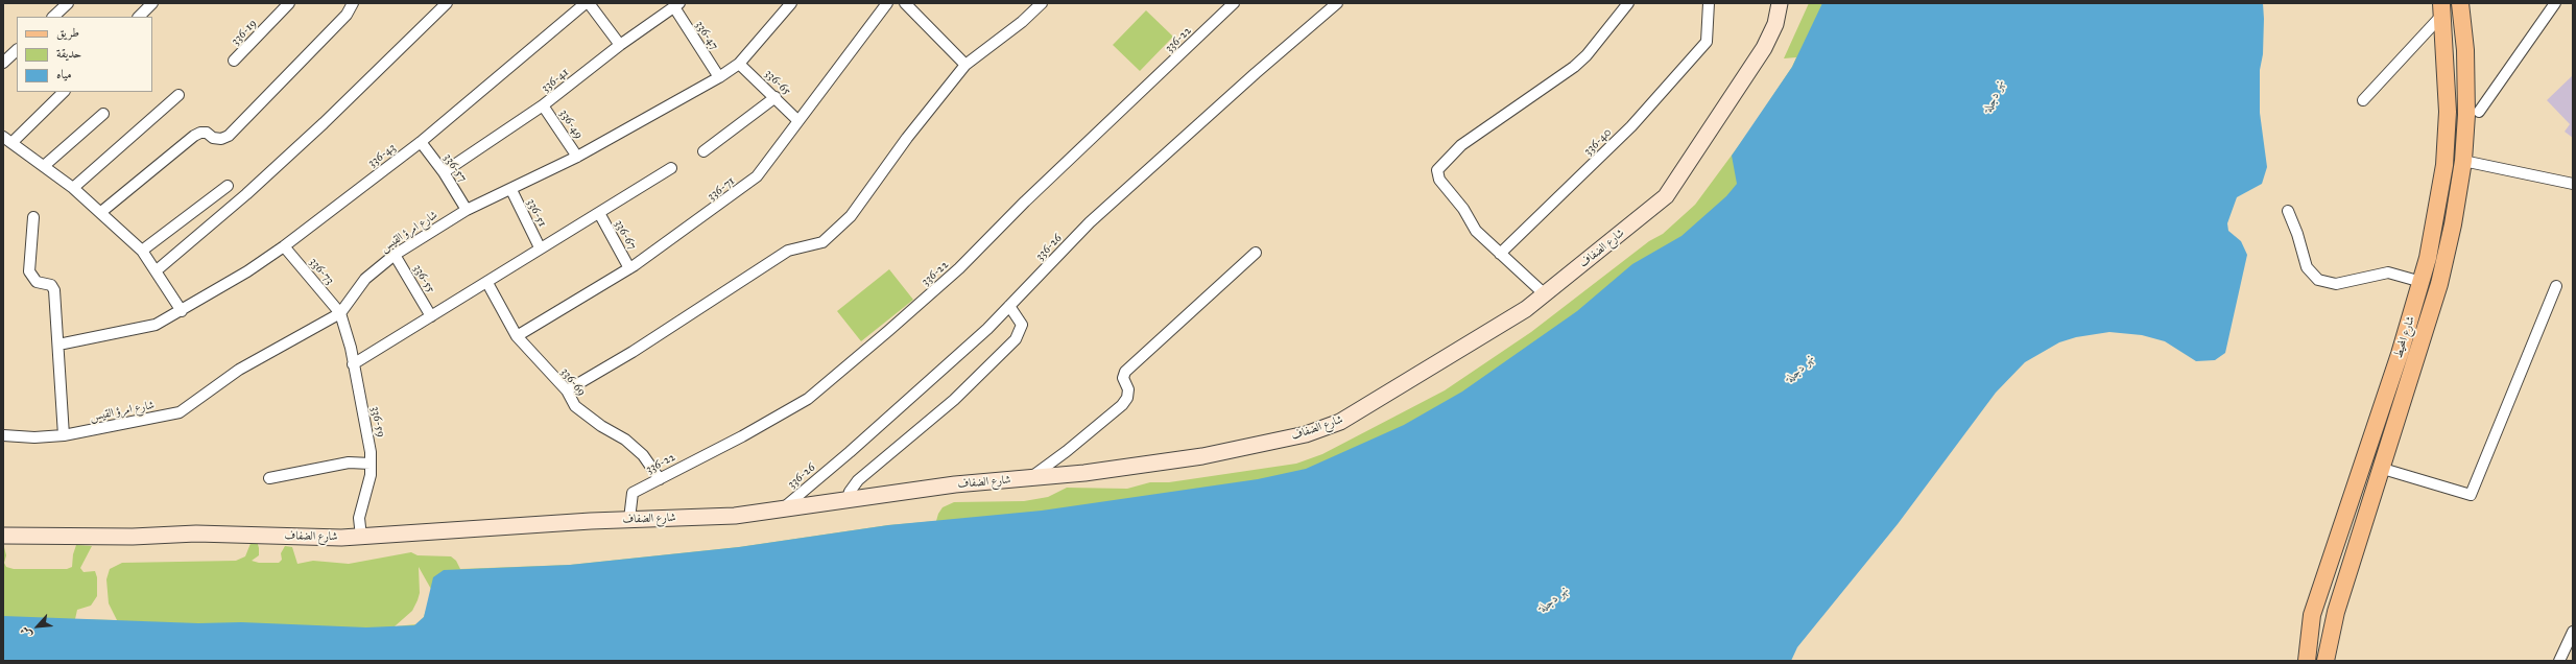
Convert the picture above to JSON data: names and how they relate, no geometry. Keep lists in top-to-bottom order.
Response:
{
  "streets": {
    "main road": ["شارع المحيط"],
    "street": [
      "336-19",
      "336-47",
      "336-22",
      "336-41",
      "336-65",
      "336-49",
      "336-40",
      "336-43",
      "336-57",
      "336-71",
      "336-51",
      "شارع امرؤ القيس",
      "336-67",
      "336-26",
      "شارع الضفاف",
      "336-73",
      "336-55",
      "336-69",
      "336-59"
    ]
  },
  "crossings": [
    ["336-47", "336-41"],
    ["336-47", "شارع امرؤ القيس"],
    ["336-22", "شارع الضفاف"],
    ["336-22", "336-69"],
    ["336-41", "336-49"],
    ["336-41", "336-57"],
    ["336-65", "336-71"],
    ["336-65", "شارع امرؤ القيس"],
    ["336-49", "شارع امرؤ القيس"],
    ["336-43", "336-57"],
    ["336-43", "336-73"],
    ["336-57", "شارع امرؤ القيس"],
    ["336-71", "336-67"],
    ["336-71", "336-69"],
    ["336-51", "شارع امرؤ القيس"],
    ["شارع امرؤ القيس", "336-73"],
    ["شارع امرؤ القيس", "336-55"],
    ["شارع امرؤ القيس", "336-59"],
    ["336-26", "شارع الضفاف"],
    ["شارع الضفاف", "336-59"],
    ["336-73", "336-59"]
  ],
  "water": ["نهر دجلة"],
  "legend": ["طريق", "حديقة", "مياه"],
  "north": "bottom left"
}
